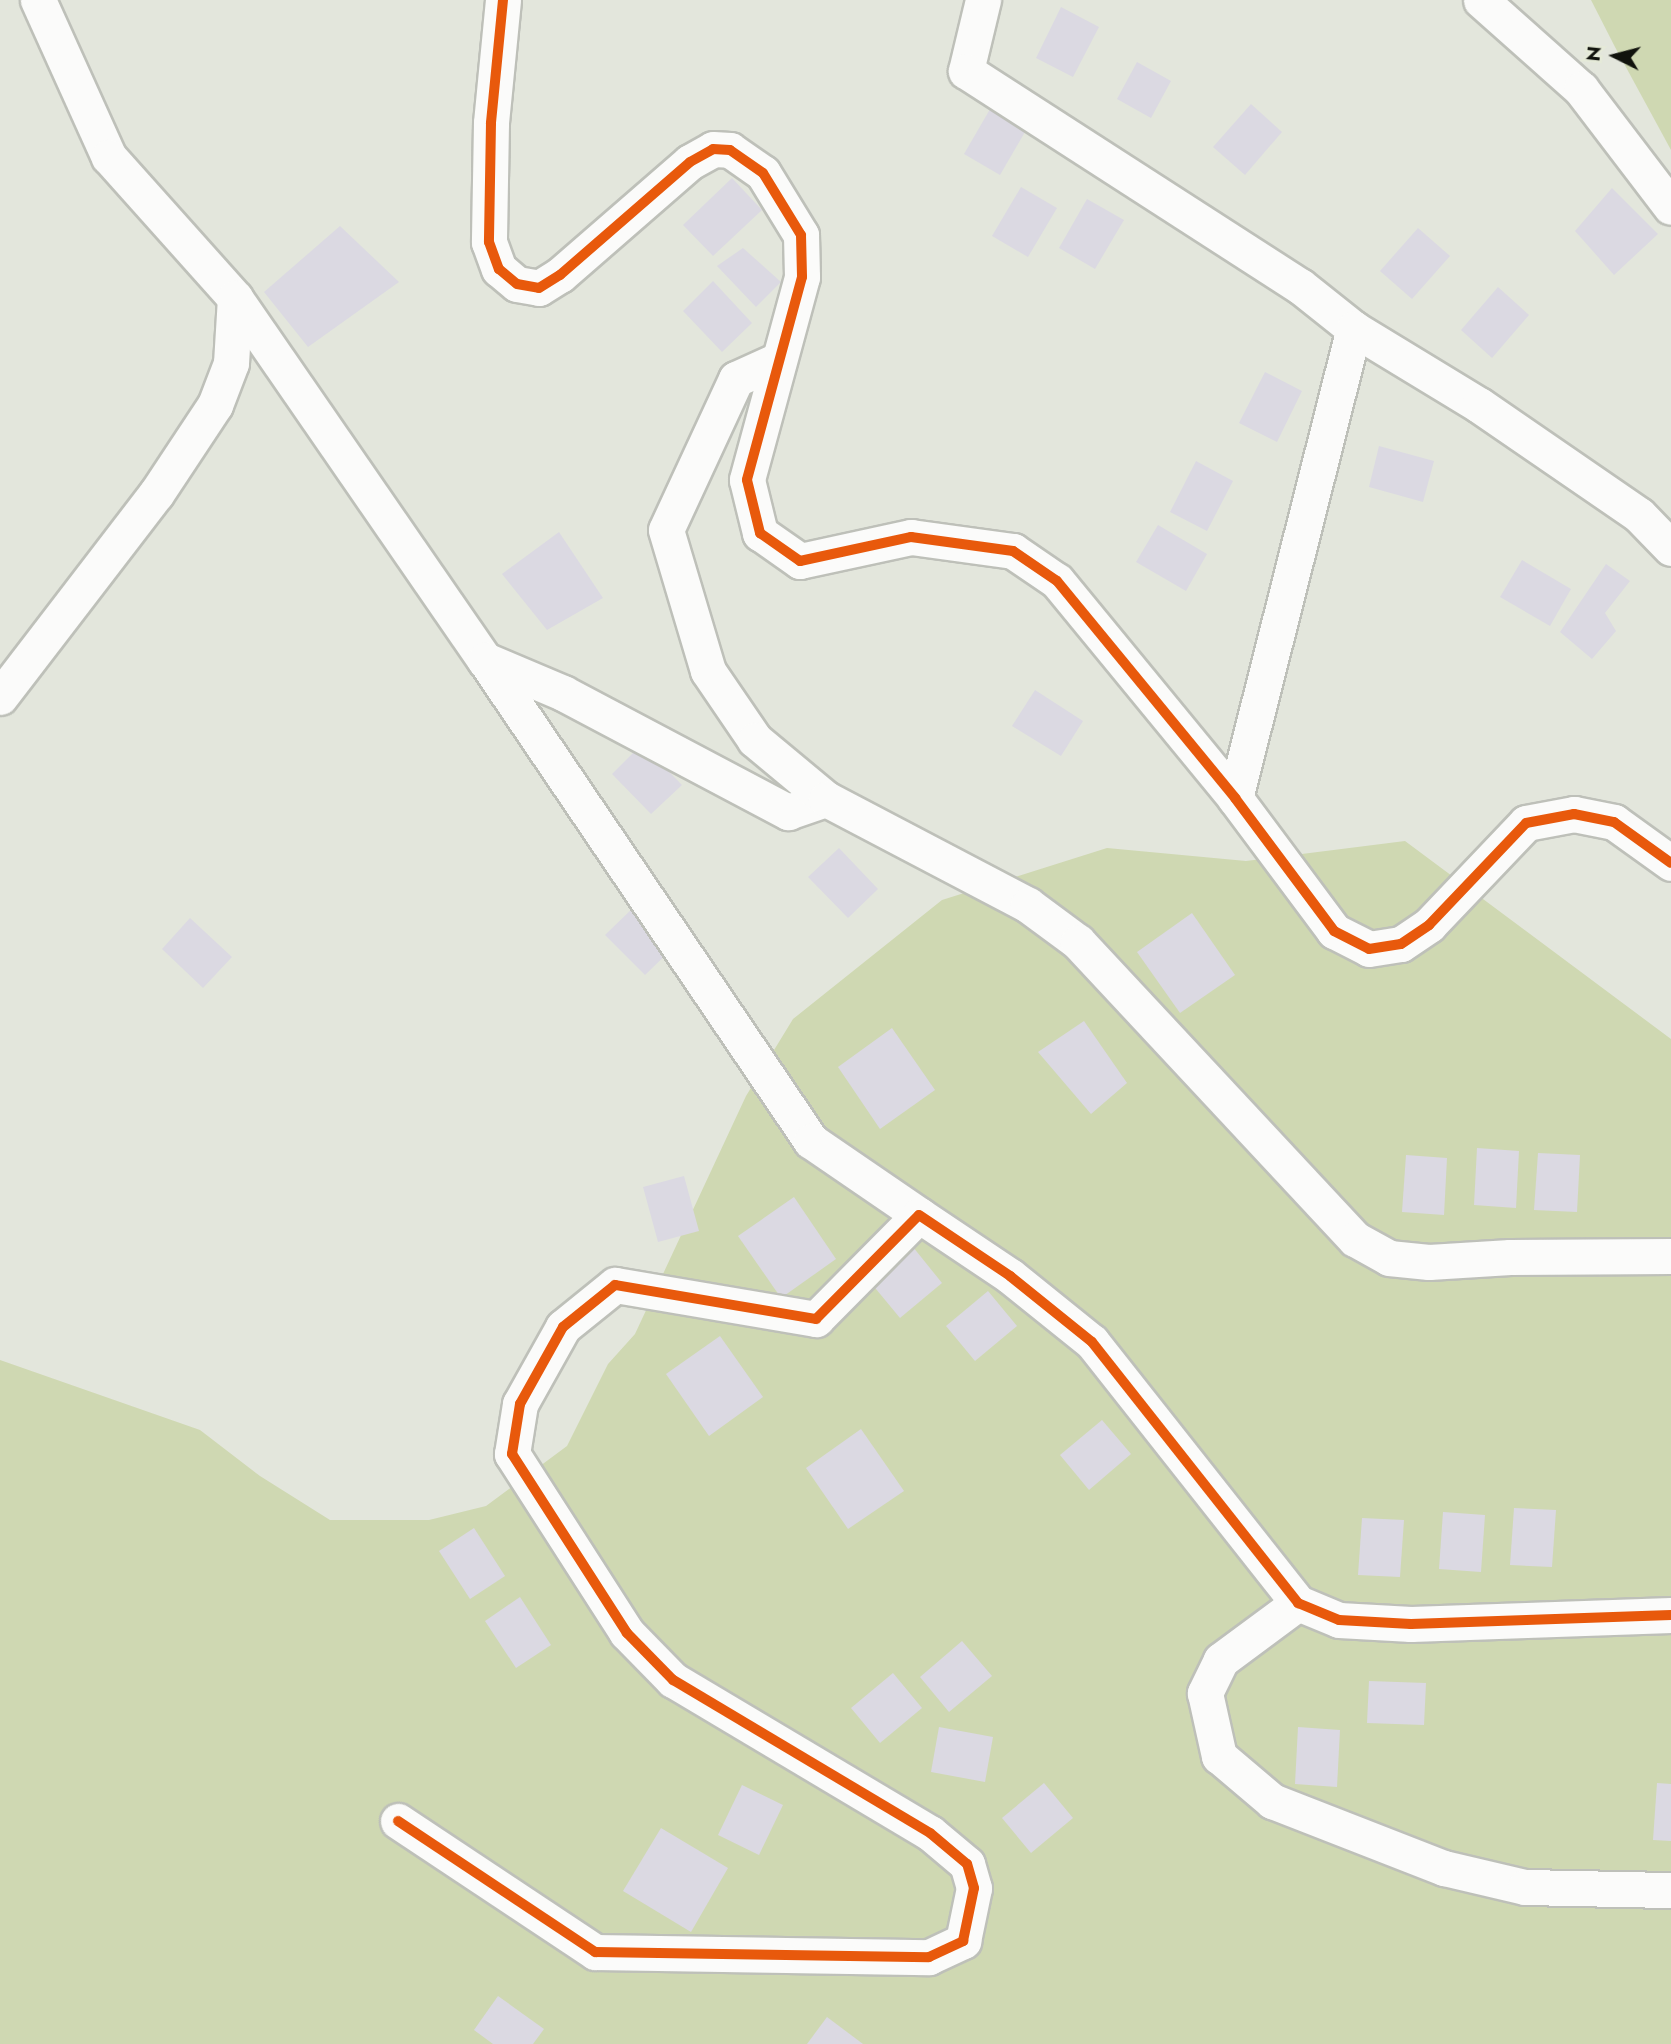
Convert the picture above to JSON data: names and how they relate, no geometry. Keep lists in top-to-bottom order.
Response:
{
  "north": "left"
}
